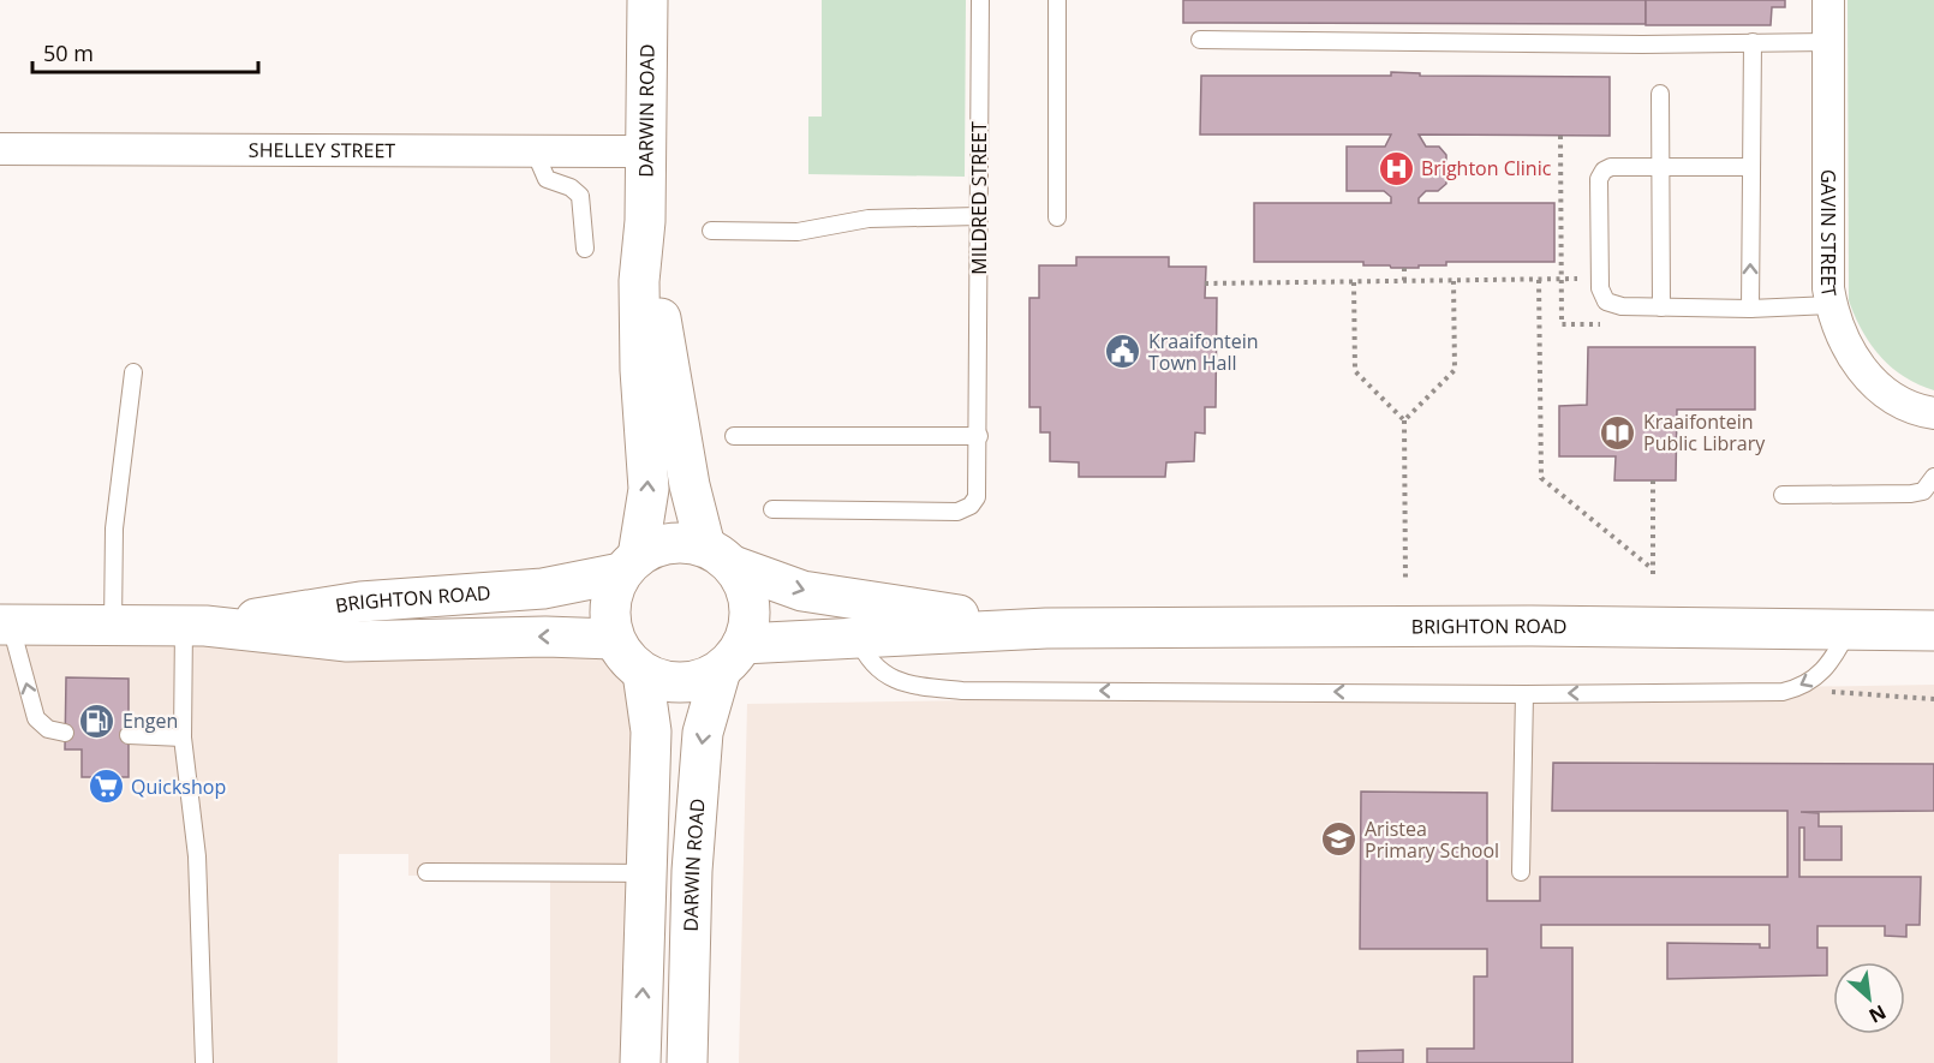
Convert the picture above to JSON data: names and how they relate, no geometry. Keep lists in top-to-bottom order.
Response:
{
  "streets": {
    "main road": ["DARWIN ROAD", "BRIGHTON ROAD"],
    "street": ["SHELLEY STREET", "GAVIN STREET"],
    "lane": ["MILDRED STREET"]
  },
  "crossings": [
    ["DARWIN ROAD", "SHELLEY STREET"],
    ["DARWIN ROAD", "BRIGHTON ROAD"]
  ],
  "places": {
    "hospital": ["Brighton Clinic"],
    "public building": ["Kraaifontein Town Hall"],
    "library": ["Kraaifontein Public Library"],
    "fuel station": ["Engen"],
    "supermarket": ["Quickshop"],
    "school or university": ["Aristea Primary School"]
  },
  "scale_bar": "50 m",
  "north": "bottom right"
}
